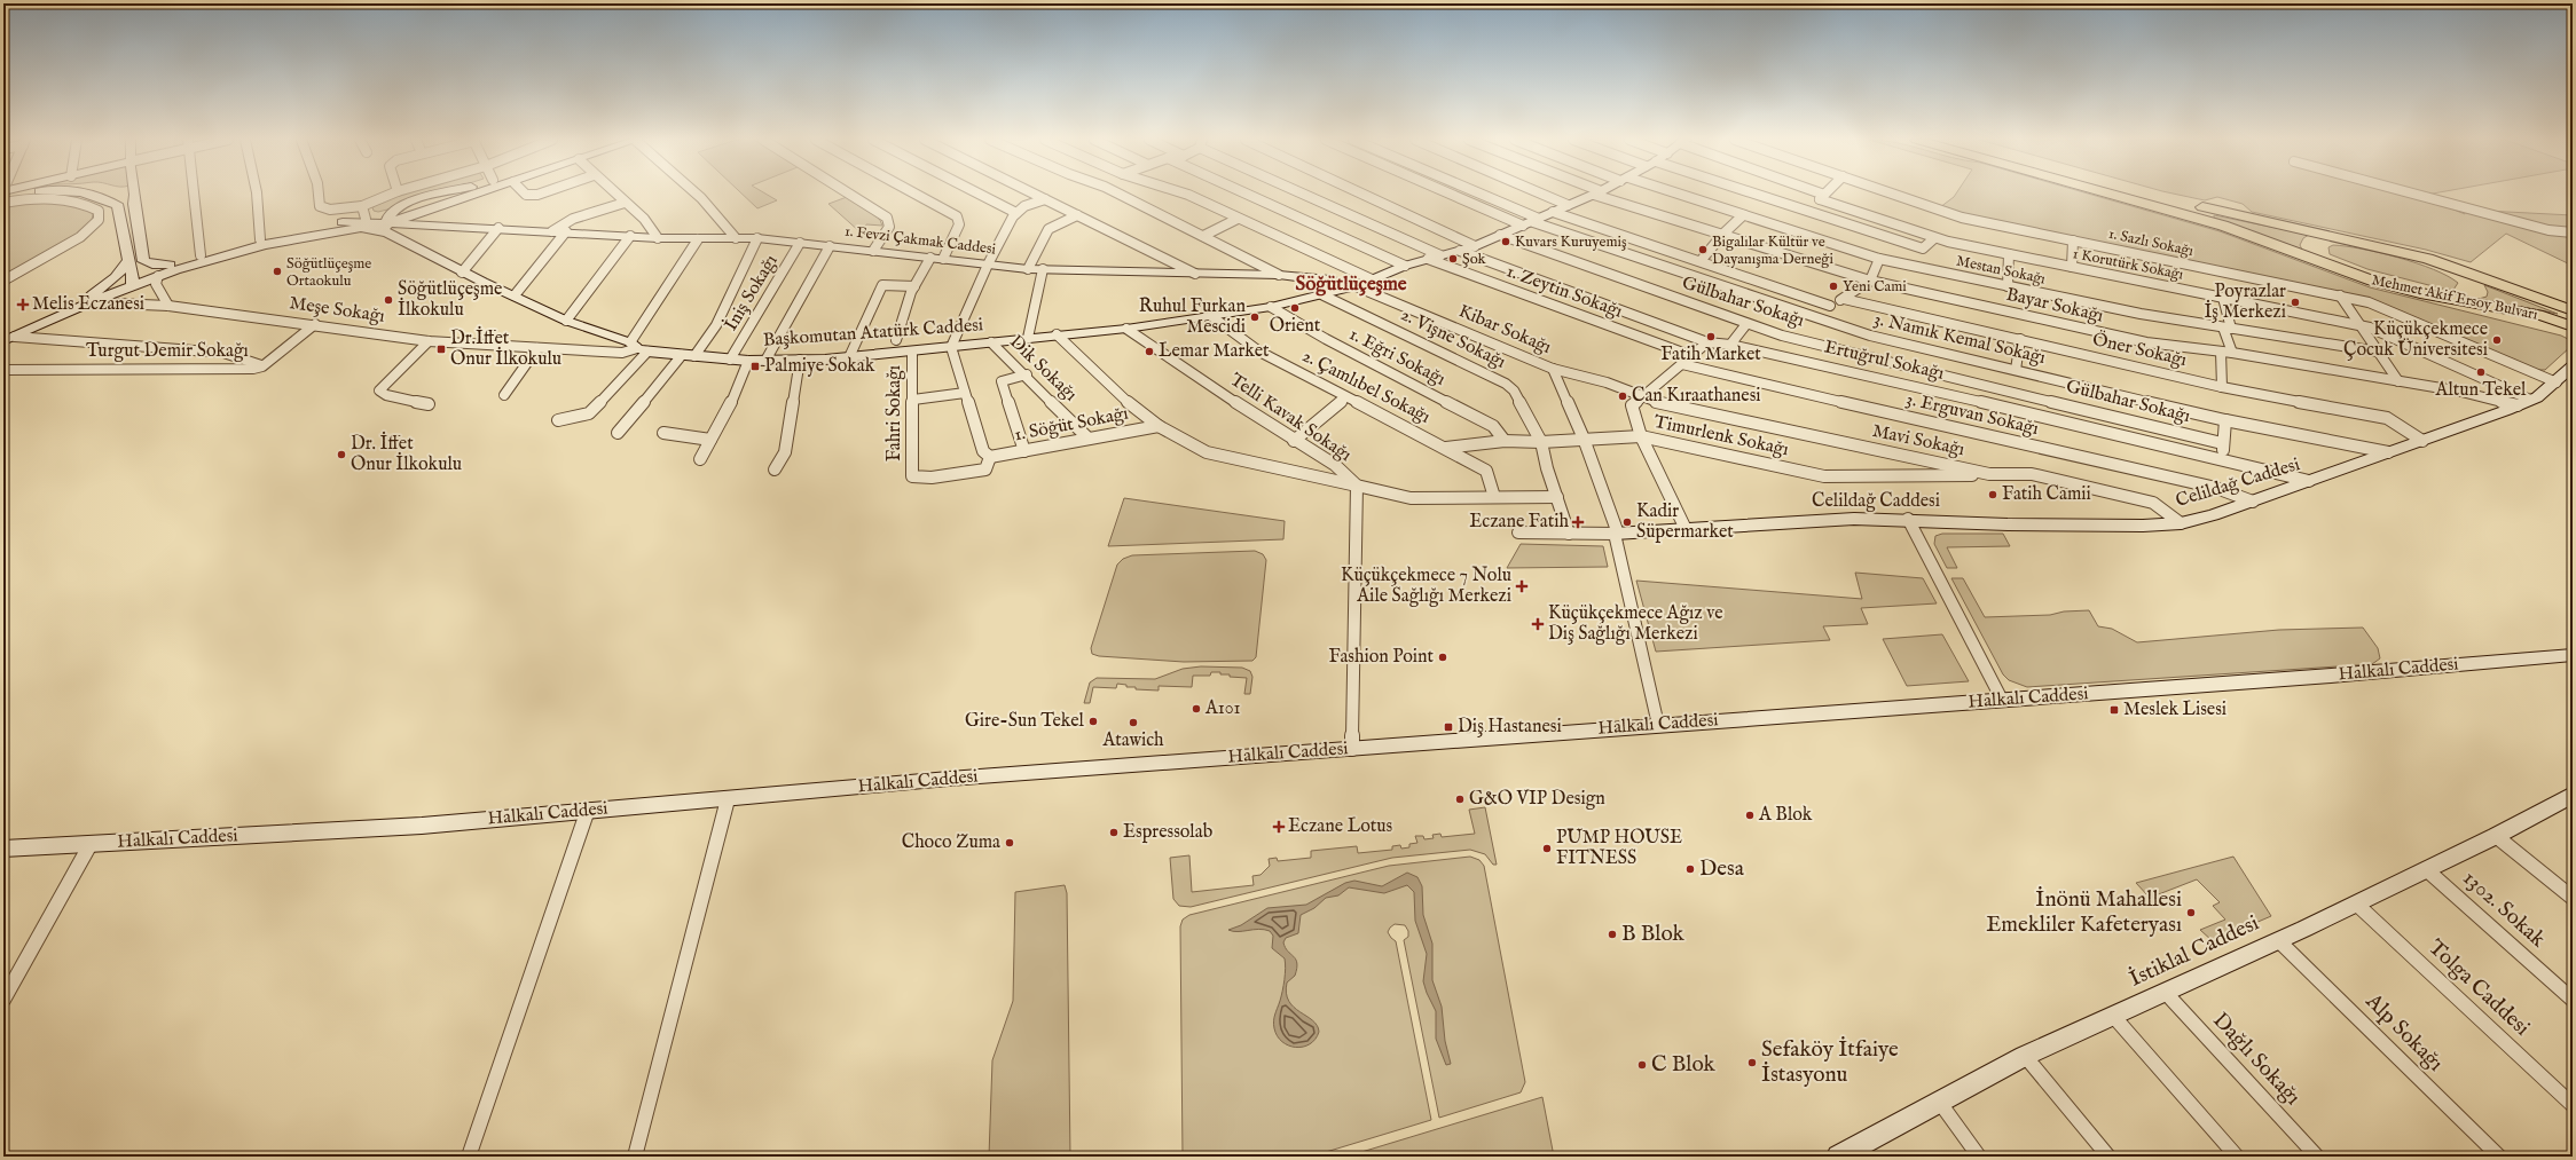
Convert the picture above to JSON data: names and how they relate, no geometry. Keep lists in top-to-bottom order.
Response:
{
  "streets": {
    "main road": ["Mehmet Akif Ersoy Bulvarı"],
    "street": [
      "1. Fevzi Çakmak Caddesi",
      "1. Sazlı Sokağı",
      "1 Korutürk Sokağı",
      "Mestan Sokağı",
      "1. Zeytin Sokağı",
      "İniş Sokağı",
      "Gülbahar Sokağı",
      "Bayar Sokağı",
      "Meşe Sokağı",
      "Kibar Sokağı",
      "Başkomutan Atatürk Caddesi",
      "2. Vişne Sokağı",
      "3. Namık Kemal Sokağı",
      "Öner Sokağı",
      "Turgut Demir Sokağı",
      "1. Eğri Sokağı",
      "Ertuğrul Sokağı",
      "Dik Sokağı",
      "2. Çamlıbel Sokağı",
      "Fahri Sokağı",
      "3. Erguvan Sokağı",
      "Telli Kavak Sokağı",
      "1. Söğüt Sokağı",
      "Timurlenk Sokağı",
      "Mavi Sokağı",
      "Celildağ Caddesi",
      "Halkalı Caddesi",
      "1302. Sokak",
      "İstiklal Caddesi",
      "Tolga Caddesi",
      "Alp Sokağı",
      "Dağlı Sokağı"
    ]
  },
  "crossings": [
    ["1. Fevzi Çakmak Caddesi", "İniş Sokağı"],
    ["1. Fevzi Çakmak Caddesi", "Kibar Sokağı"],
    ["1. Fevzi Çakmak Caddesi", "Başkomutan Atatürk Caddesi"],
    ["1. Sazlı Sokağı", "Celildağ Caddesi"],
    ["1 Korutürk Sokağı", "Bayar Sokağı"],
    ["1 Korutürk Sokağı", "Celildağ Caddesi"],
    ["1. Zeytin Sokağı", "Başkomutan Atatürk Caddesi"],
    ["İniş Sokağı", "Başkomutan Atatürk Caddesi"],
    ["Gülbahar Sokağı", "Başkomutan Atatürk Caddesi"],
    ["Bayar Sokağı", "Celildağ Caddesi"],
    ["Meşe Sokağı", "Başkomutan Atatürk Caddesi"],
    ["Meşe Sokağı", "Turgut Demir Sokağı"],
    ["Kibar Sokağı", "Başkomutan Atatürk Caddesi"],
    ["Kibar Sokağı", "Mavi Sokağı"],
    ["Başkomutan Atatürk Caddesi", "2. Vişne Sokağı"],
    ["Başkomutan Atatürk Caddesi", "3. Namık Kemal Sokağı"],
    ["Başkomutan Atatürk Caddesi", "1. Eğri Sokağı"],
    ["Başkomutan Atatürk Caddesi", "Ertuğrul Sokağı"],
    ["Başkomutan Atatürk Caddesi", "Dik Sokağı"],
    ["Başkomutan Atatürk Caddesi", "2. Çamlıbel Sokağı"],
    ["Başkomutan Atatürk Caddesi", "Fahri Sokağı"],
    ["Başkomutan Atatürk Caddesi", "Telli Kavak Sokağı"],
    ["2. Vişne Sokağı", "Telli Kavak Sokağı"],
    ["2. Vişne Sokağı", "Timurlenk Sokağı"],
    ["3. Namık Kemal Sokağı", "Celildağ Caddesi"],
    ["Öner Sokağı", "Celildağ Caddesi"],
    ["1. Eğri Sokağı", "Timurlenk Sokağı"],
    ["Ertuğrul Sokağı", "Celildağ Caddesi"],
    ["Dik Sokağı", "1. Söğüt Sokağı"],
    ["2. Çamlıbel Sokağı", "Telli Kavak Sokağı"],
    ["2. Çamlıbel Sokağı", "Timurlenk Sokağı"],
    ["Fahri Sokağı", "1. Söğüt Sokağı"],
    ["3. Erguvan Sokağı", "Celildağ Caddesi"],
    ["Timurlenk Sokağı", "Mavi Sokağı"],
    ["Mavi Sokağı", "Celildağ Caddesi"],
    ["1302. Sokak", "İstiklal Caddesi"],
    ["İstiklal Caddesi", "Tolga Caddesi"],
    ["İstiklal Caddesi", "Alp Sokağı"],
    ["İstiklal Caddesi", "Dağlı Sokağı"]
  ],
  "districts": ["Söğütlüçeşme"],
  "places": {
    "other": [
      "Kuvars Kuruyemiş",
      "Bigalılar Kültür ve Dayanışma Derneği",
      "Şok",
      "Söğütlüçeşme Ortaokulu",
      "Yeni Cami",
      "Söğütlüçeşme İlkokulu",
      "Poyrazlar İş Merkezi",
      "Orient",
      "Ruhul Furkan Mescidi",
      "Fatih Market",
      "Küçükçekmece Çocuk Üniversitesi",
      "Lemar Market",
      "Altun Tekel",
      "Can Kıraathanesi",
      "Dr. İffet Onur İlkokulu",
      "Fatih Camii",
      "Kadir Süpermarket",
      "Fashion Point",
      "A101",
      "Gire-Sun Tekel",
      "Atawich",
      "G&O VIP Design",
      "A Blok",
      "Espressolab",
      "Choco Zuma",
      "PUMP HOUSE FITNESS",
      "Desa",
      "İnönü Mahallesi Emekliler Kafeteryası",
      "B Blok",
      "Sefaköy İtfaiye İstasyonu",
      "C Blok"
    ],
    "health": [
      "Melis Eczanesi",
      "Eczane Fatih",
      "Küçükçekmece 7 Nolu Aile Sağlığı Merkezi",
      "Küçükçekmece Ağız ve Diş Sağlığı Merkezi",
      "Eczane Lotus"
    ],
    "transit": [
      "Dr.İffet Onur İlkokulu",
      "Palmiye Sokak",
      "Meslek Lisesi",
      "Diş Hastanesi"
    ]
  }
}
